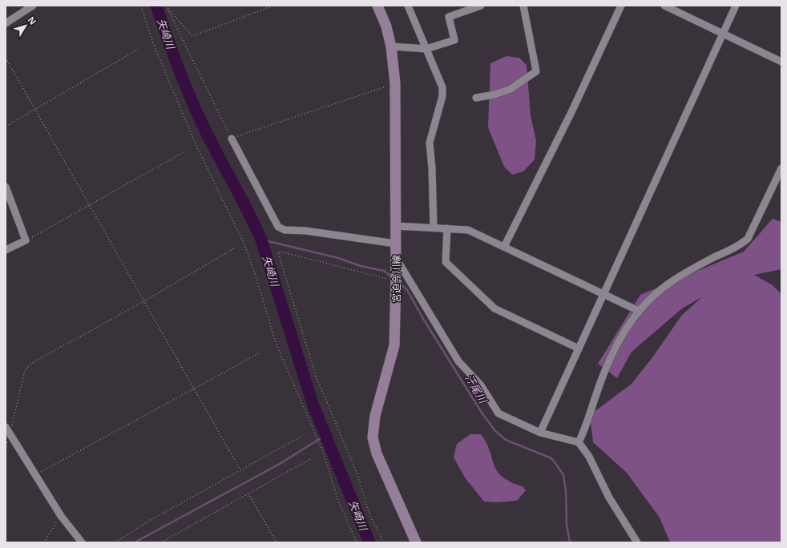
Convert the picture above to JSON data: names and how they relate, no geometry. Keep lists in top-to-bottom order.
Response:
{
  "streets": {
    "main road": ["宮迫今川線"]
  },
  "water": ["矢崎川", "汗尾川"],
  "north": "top right"
}
